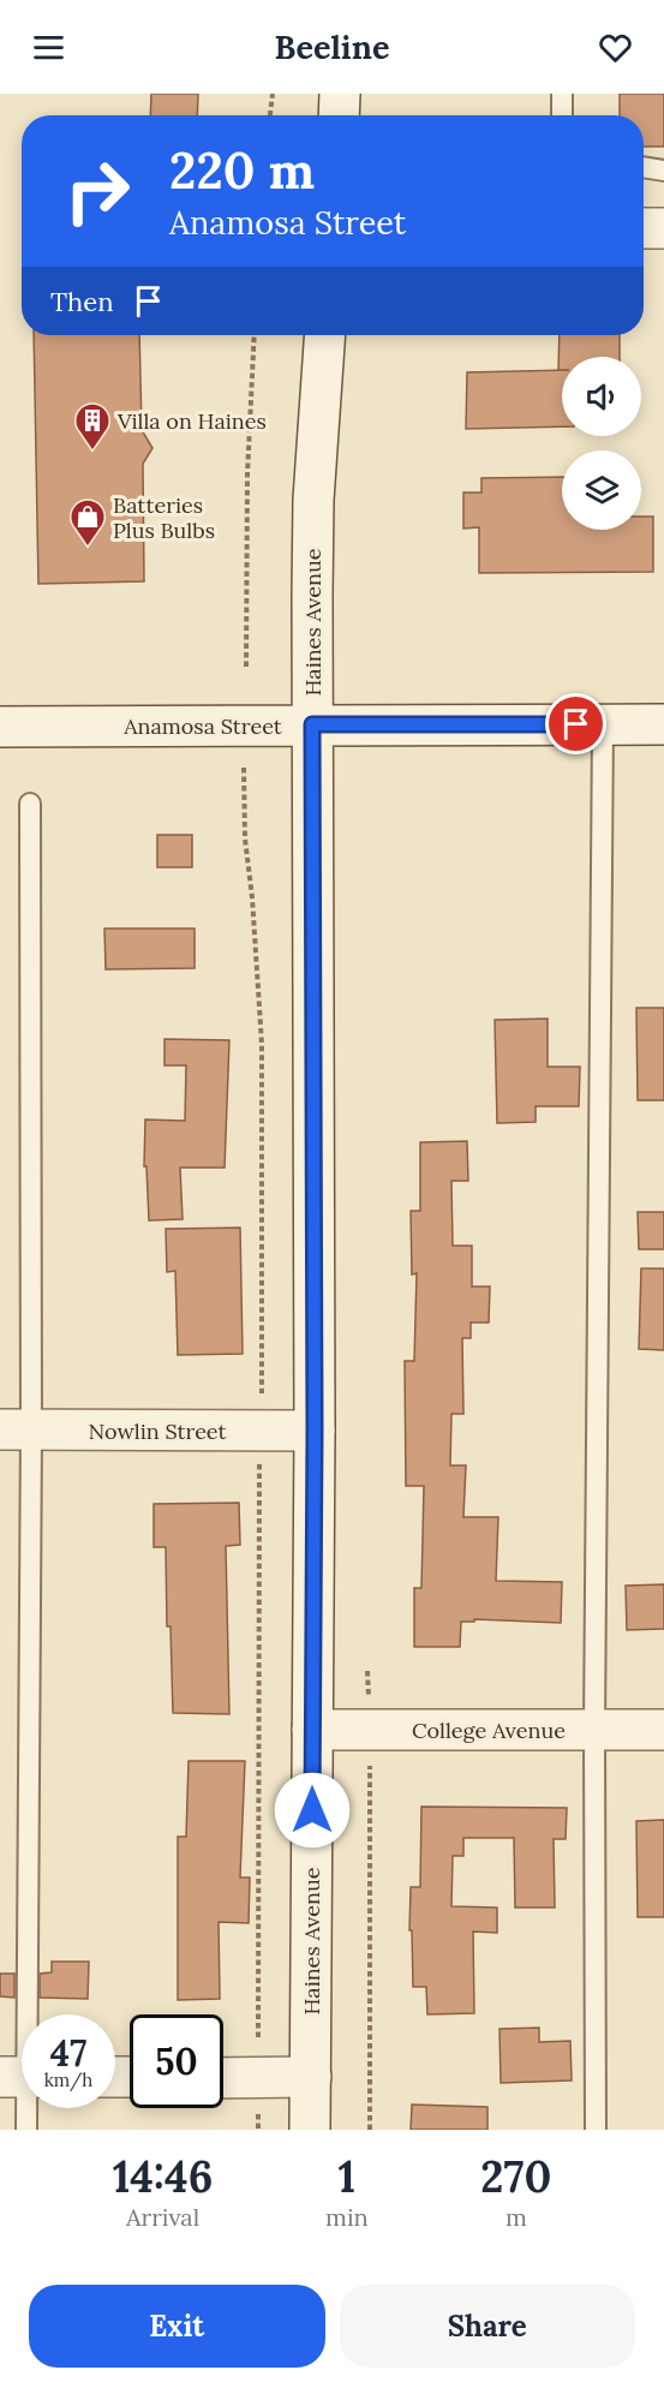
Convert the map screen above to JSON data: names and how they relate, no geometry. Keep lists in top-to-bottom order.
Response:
{
  "streets": {
    "main road": [
      "Haines Avenue",
      "Anamosa Street",
      "Nowlin Street",
      "College Avenue"
    ]
  },
  "crossings": [
    ["Haines Avenue", "Anamosa Street"],
    ["Haines Avenue", "Nowlin Street"],
    ["Haines Avenue", "College Avenue"]
  ],
  "places": {
    "building": ["Villa on Haines"],
    "shop": ["Batteries Plus Bulbs"]
  },
  "page": {
    "header": "Beeline",
    "turn": ["220 m", "Anamosa Street"],
    "then": "Then",
    "speed": "47 km/h",
    "limit": "50",
    "eta": [
      "14:46",
      "Arrival",
      "1",
      "min",
      "270",
      "m"
    ],
    "buttons": ["Exit", "Share"]
  }
}
